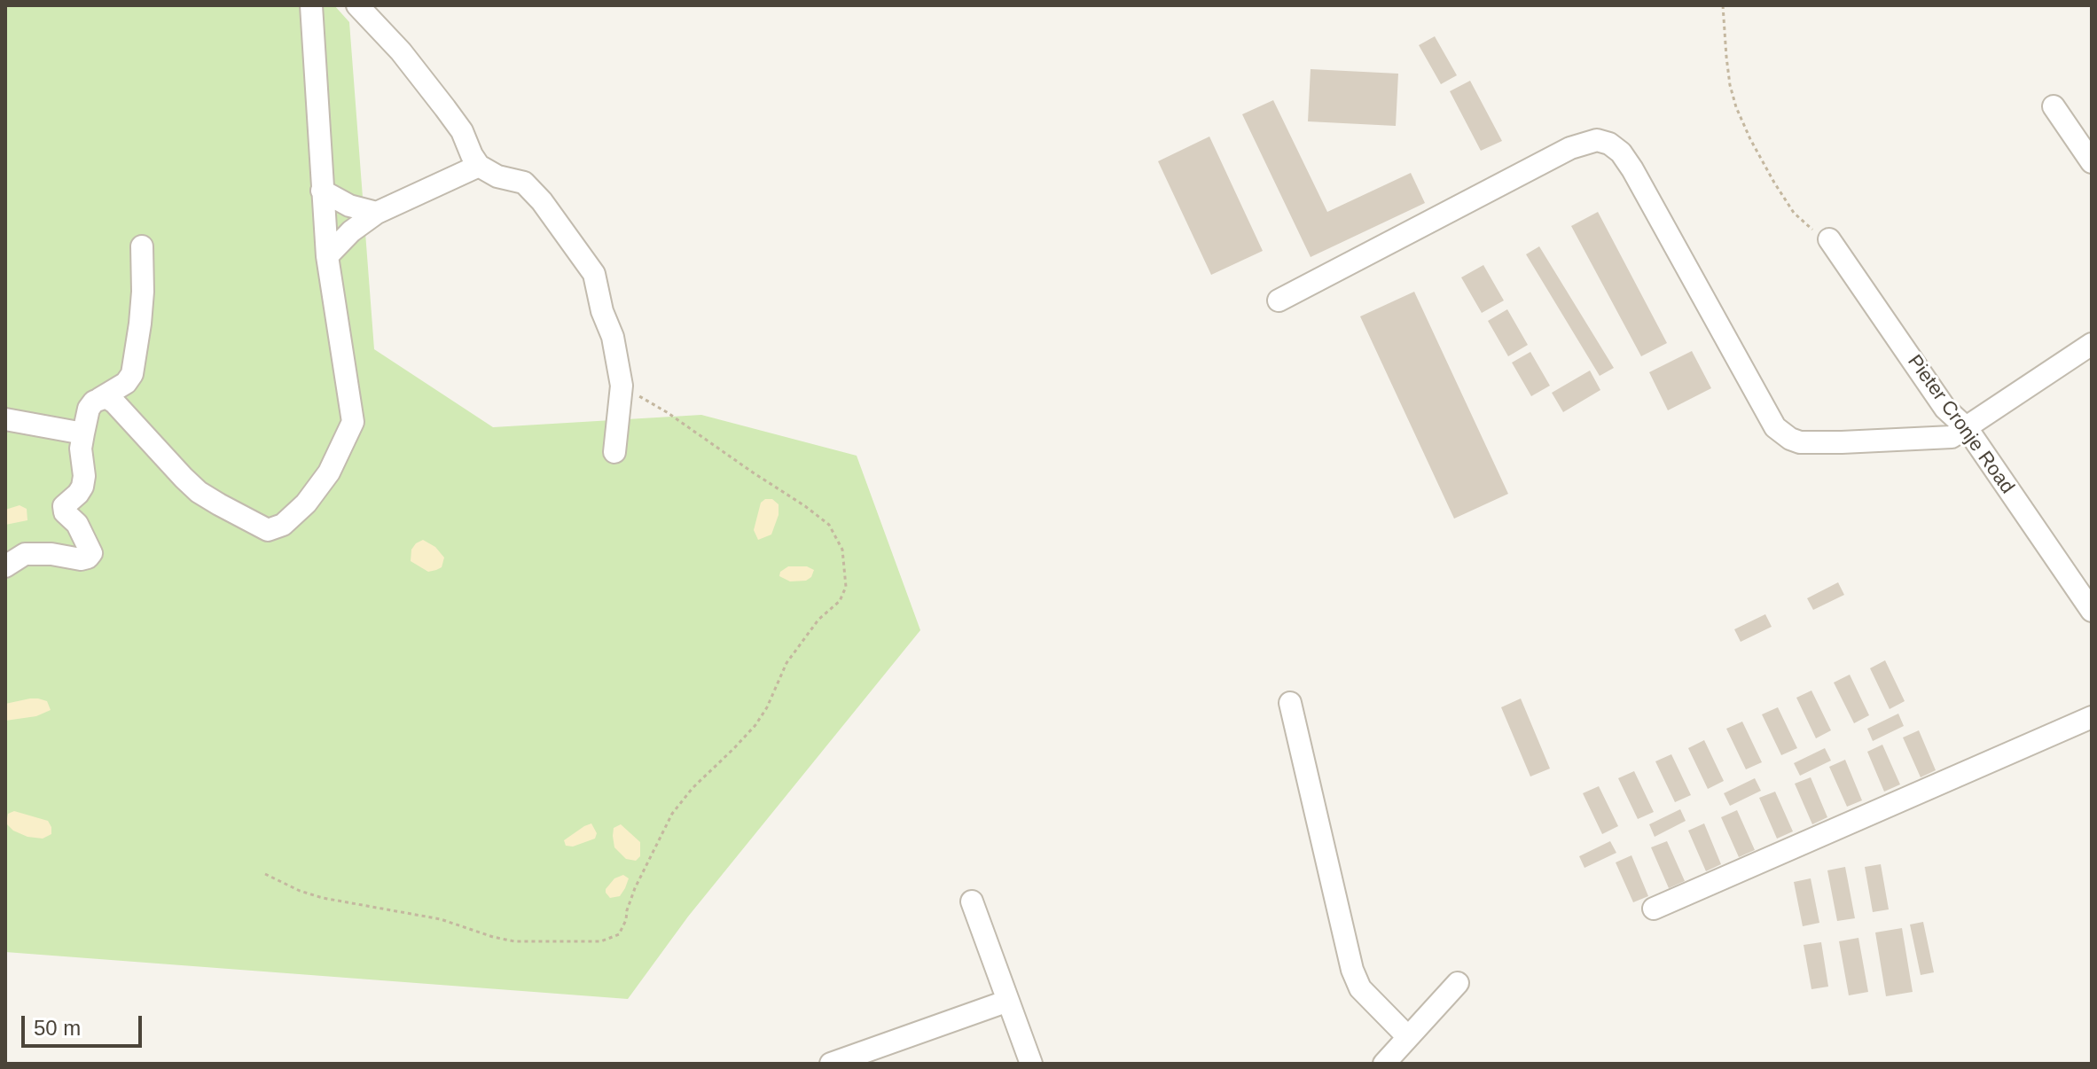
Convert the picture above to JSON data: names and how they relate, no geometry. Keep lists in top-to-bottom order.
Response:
{
  "streets": {
    "street": ["Pieter Cronje Road"]
  },
  "scale_bar": "50 m"
}
